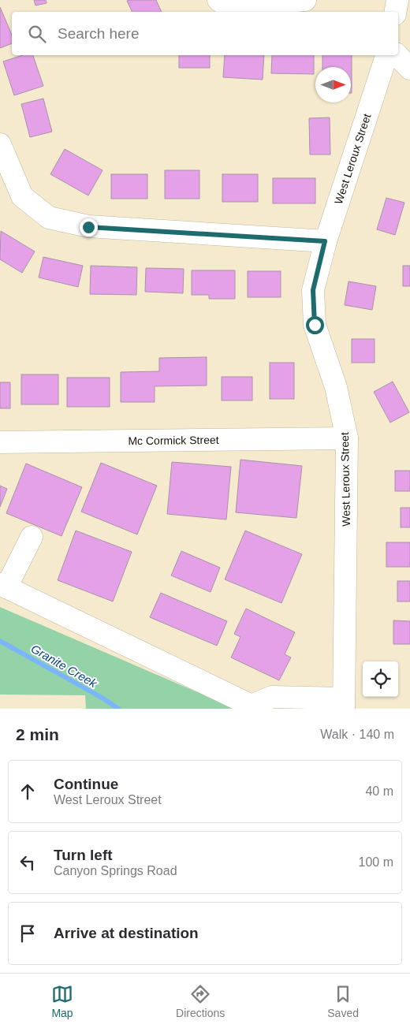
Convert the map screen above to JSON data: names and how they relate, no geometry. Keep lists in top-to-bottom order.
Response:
{
  "streets": {
    "street": ["West Leroux Street", "Mc Cormick Street"]
  },
  "crossings": [
    ["West Leroux Street", "Mc Cormick Street"]
  ],
  "water": ["Granite Creek"],
  "north": "right",
  "page": {
    "search": "Search here",
    "heading": ["2 min", "Walk · 140 m"],
    "list": [
      ["Continue", "West Leroux Street", "40 m"],
      ["Turn left", "Canyon Springs Road", "100 m"],
      "Arrive at destination"
    ],
    "nav": ["Map", "Directions", "Saved"]
  }
}
